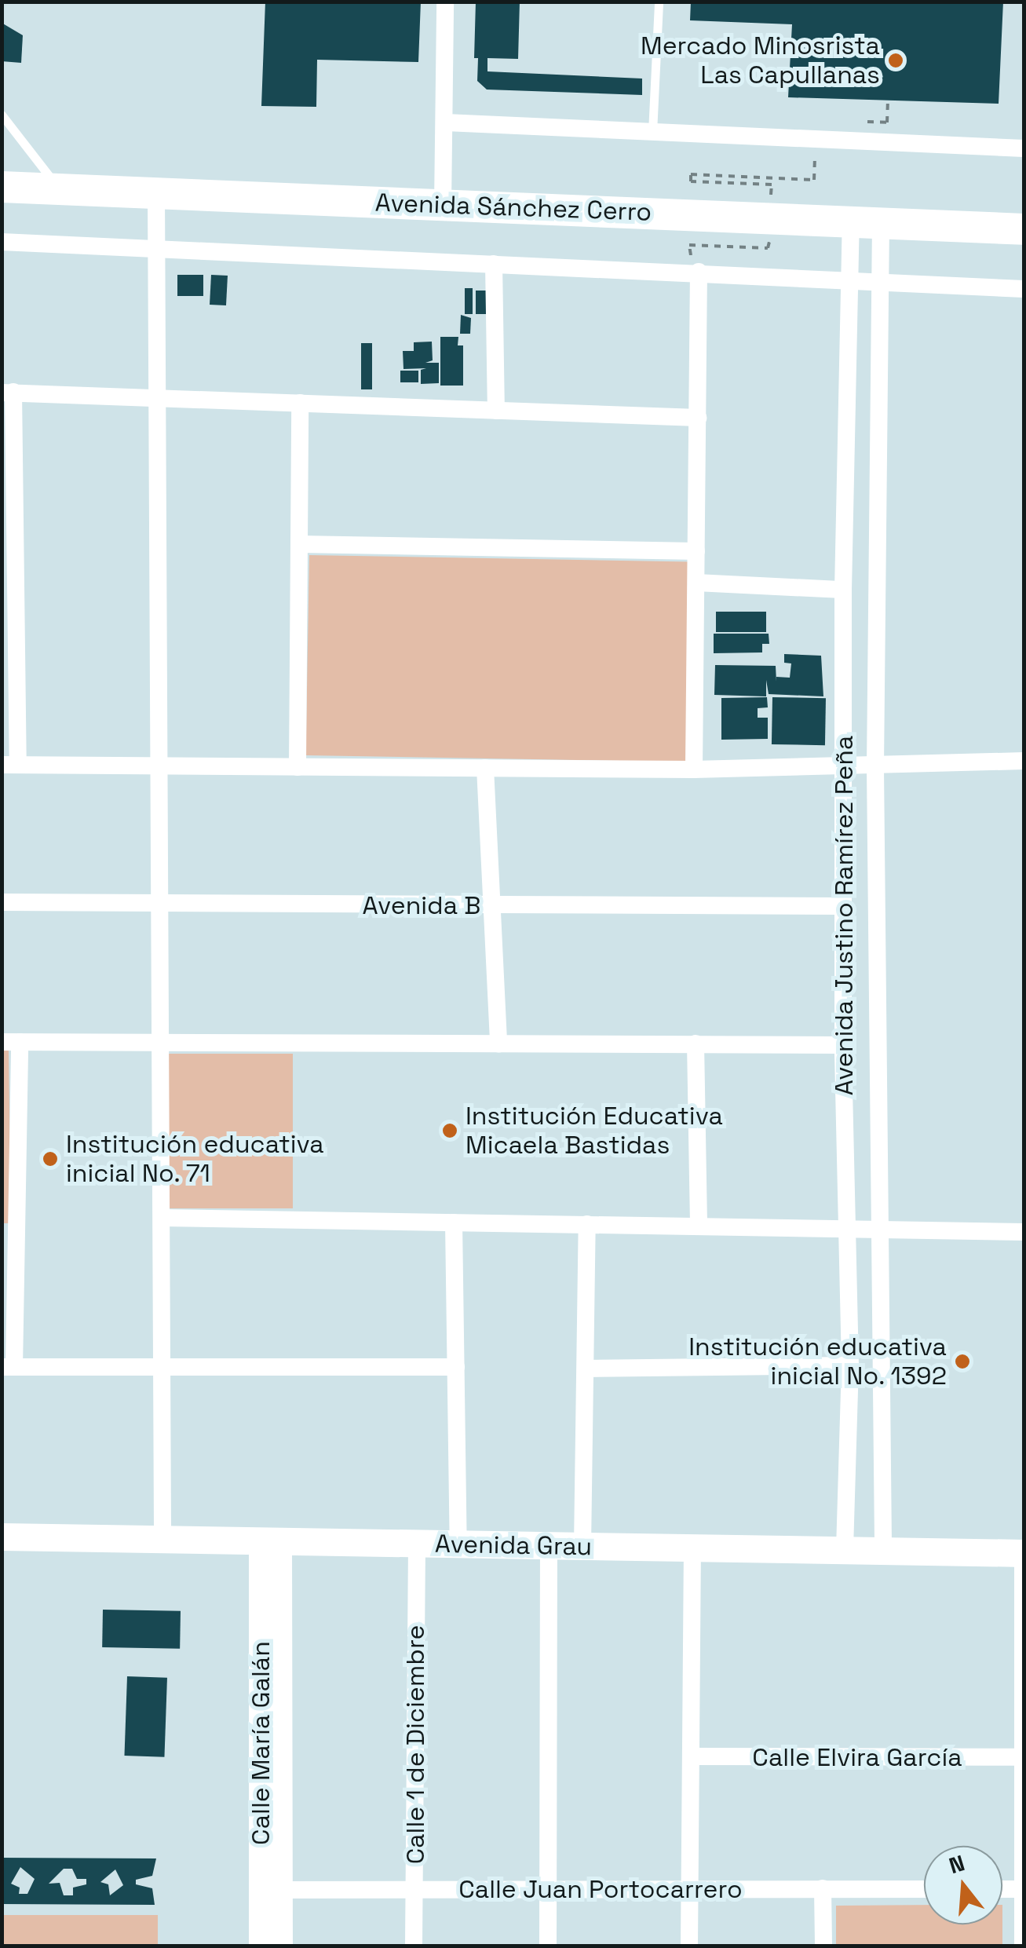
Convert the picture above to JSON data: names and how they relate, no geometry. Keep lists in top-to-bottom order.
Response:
{
  "streets": {
    "highway": ["Avenida Sánchez Cerro"],
    "main road": ["Avenida Grau"],
    "street": [
      "Avenida B",
      "Avenida Justino Ramírez Peña",
      "Calle María Galán",
      "Calle 1 de Diciembre",
      "Calle Elvira García",
      "Calle Juan Portocarrero"
    ]
  },
  "crossings": [
    ["Avenida Sánchez Cerro", "Avenida Justino Ramírez Peña"],
    ["Avenida B", "Avenida Justino Ramírez Peña"],
    ["Avenida Justino Ramírez Peña", "Avenida Grau"],
    ["Avenida Grau", "Calle María Galán"],
    ["Avenida Grau", "Calle 1 de Diciembre"],
    ["Calle María Galán", "Calle Juan Portocarrero"],
    ["Calle 1 de Diciembre", "Calle Juan Portocarrero"]
  ],
  "places": [
    "Mercado Minosrista Las Capullanas",
    "Institución Educativa Micaela Bastidas",
    "Institución educativa inicial No. 71",
    "Institución educativa inicial No. 1392"
  ],
  "north": "top"
}
